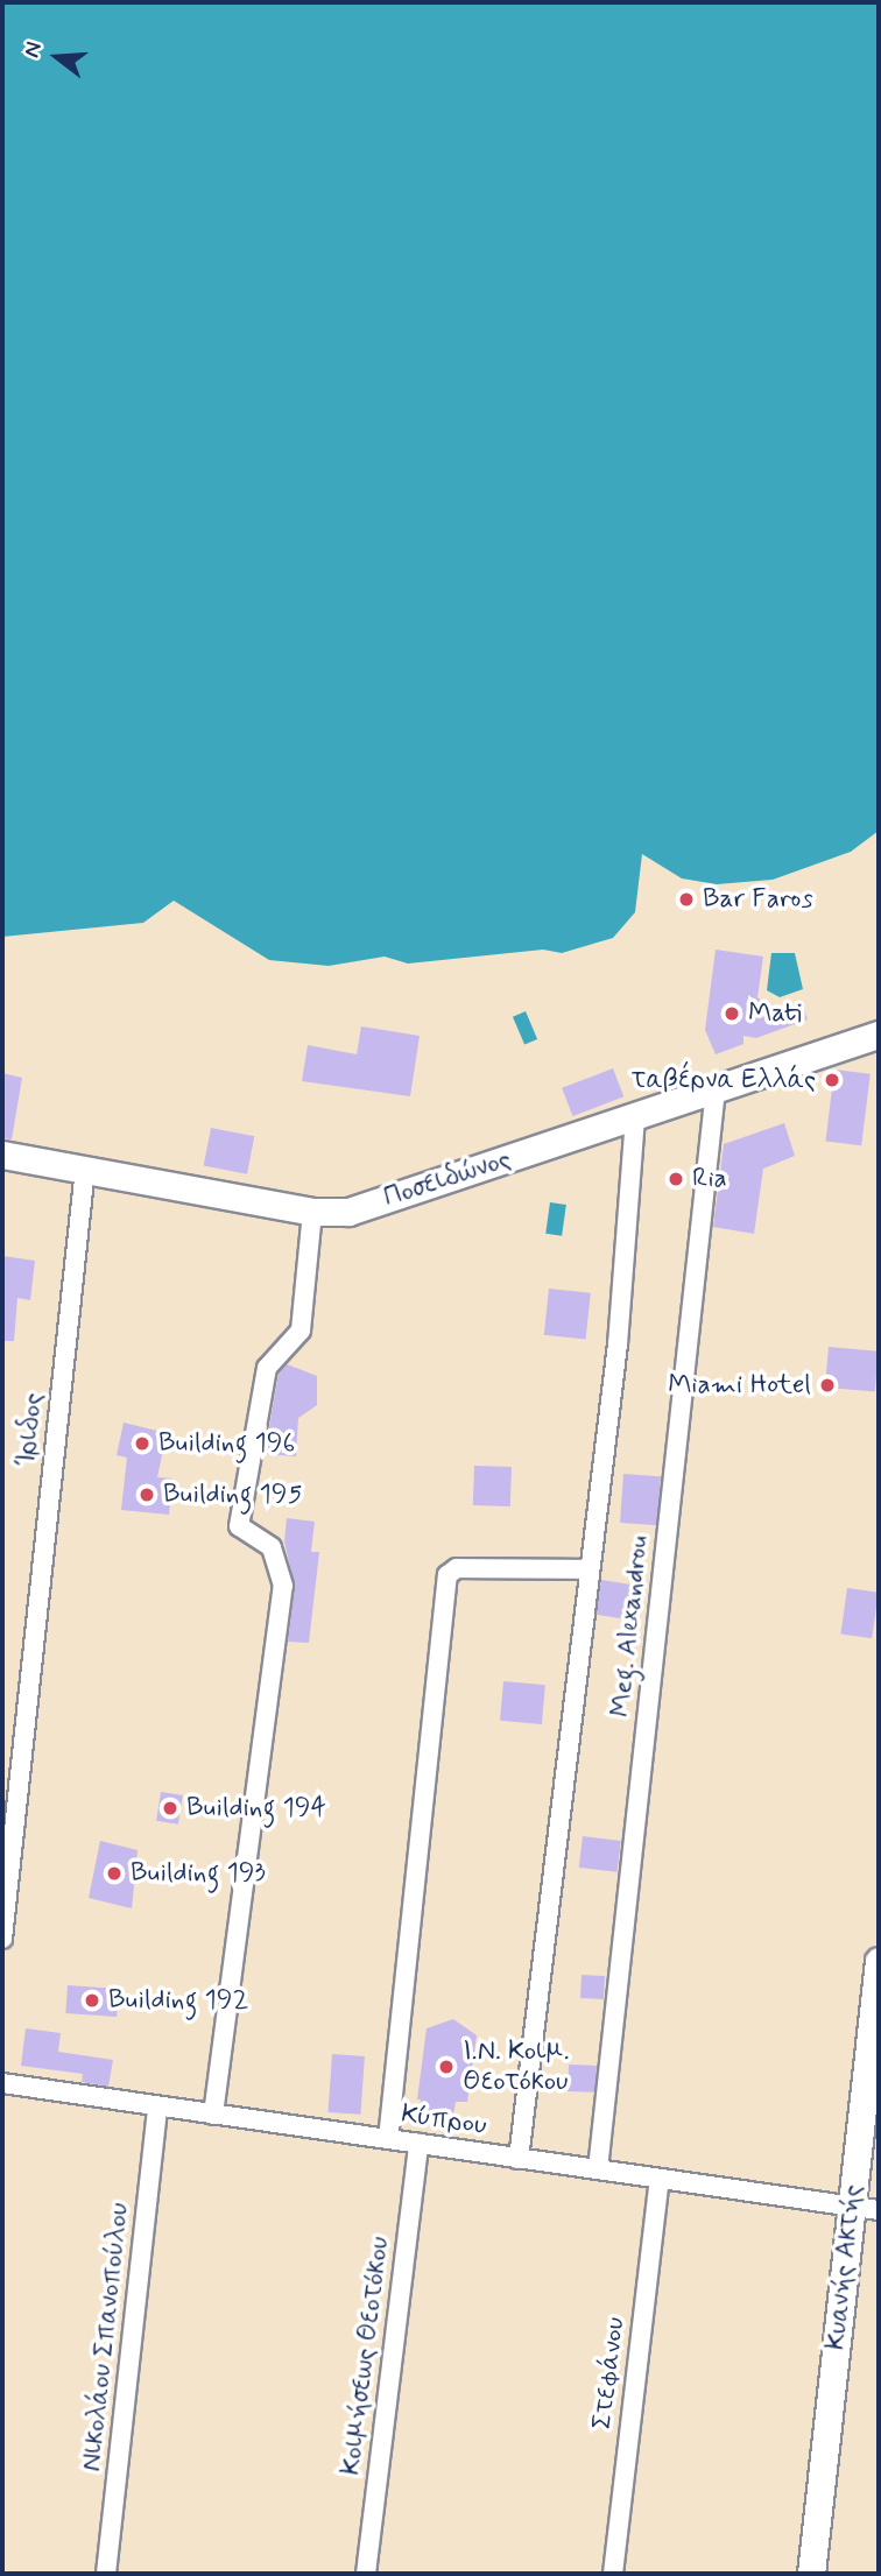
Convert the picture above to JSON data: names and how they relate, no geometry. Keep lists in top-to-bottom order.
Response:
{
  "streets": {
    "street": [
      "Ποσειδώνος",
      "Ίριδος",
      "Meg. Alexandrou",
      "Κύπρου",
      "Κυανής Ακτής",
      "Νικολάου Σπανοπούλου",
      "Κοιμήσεως Θεοτόκου",
      "Στεφάνου"
    ]
  },
  "crossings": [
    ["Ποσειδώνος", "Ίριδος"],
    ["Ποσειδώνος", "Meg. Alexandrou"],
    ["Meg. Alexandrou", "Κύπρου"],
    ["Κύπρου", "Κυανής Ακτής"],
    ["Κύπρου", "Νικολάου Σπανοπούλου"],
    ["Κύπρου", "Κοιμήσεως Θεοτόκου"],
    ["Κύπρου", "Στεφάνου"]
  ],
  "places": [
    "Bar Faros",
    "Mati",
    "ταβέρνα Ελλάς",
    "Ria",
    "Miami Hotel",
    "Building 196",
    "Building 195",
    "Building 194",
    "Building 193",
    "Building 192",
    "Ι.Ν. Κοιμ. Θεοτόκου"
  ],
  "north": "left"
}
